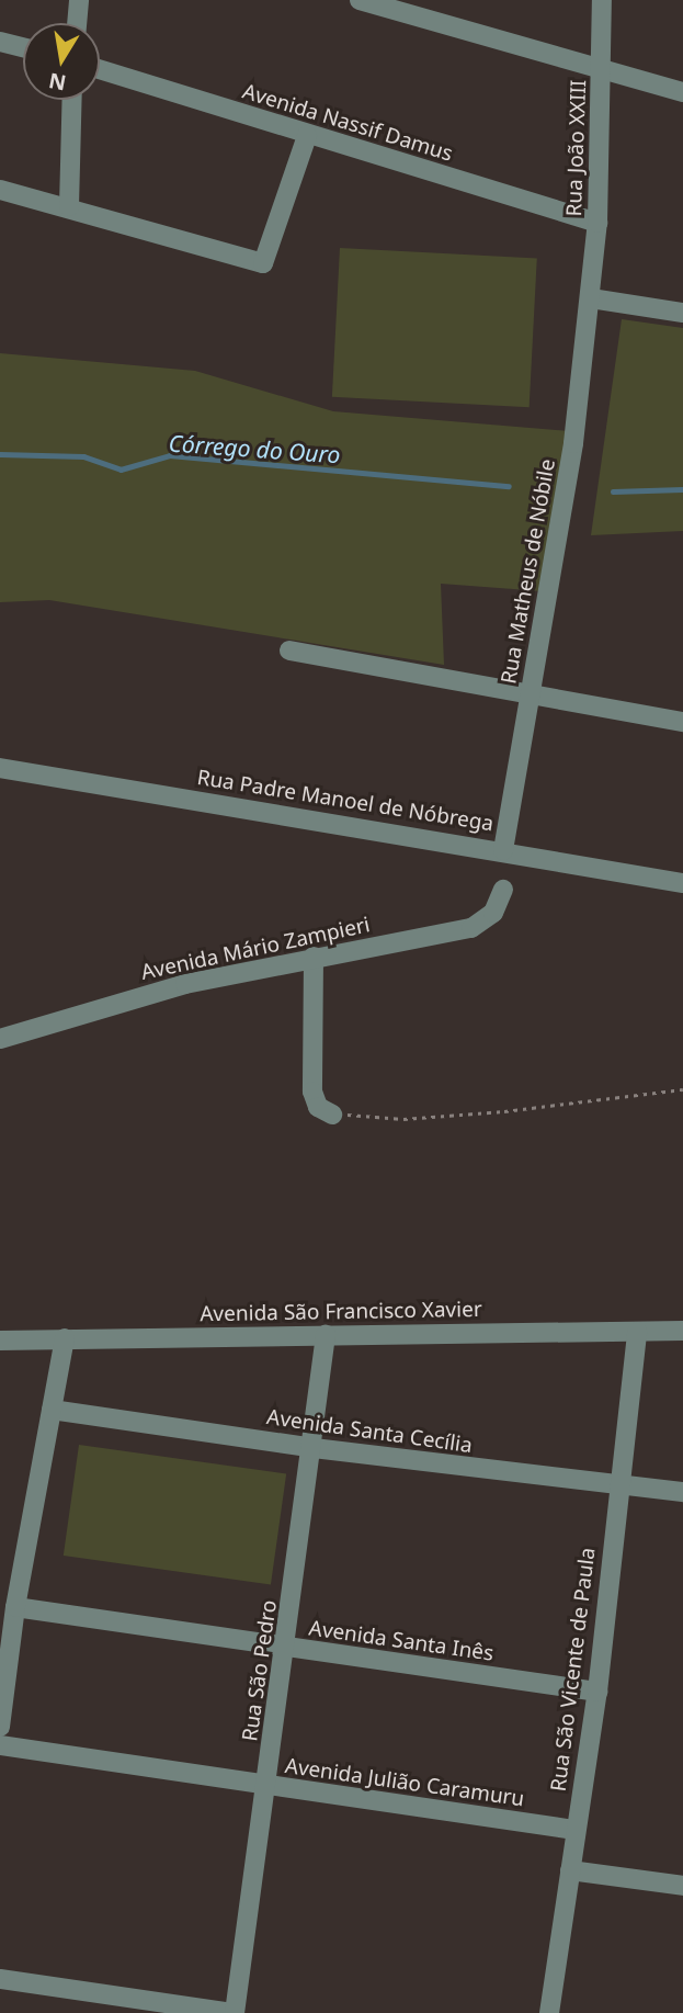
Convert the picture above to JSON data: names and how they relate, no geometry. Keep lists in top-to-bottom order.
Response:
{
  "streets": {
    "street": [
      "Avenida Nassif Damus",
      "Rua João XXIII",
      "Rua Matheus de Nóbile",
      "Rua Padre Manoel de Nóbrega",
      "Avenida Mário Zampieri",
      "Avenida São Francisco Xavier",
      "Avenida Santa Cecília",
      "Avenida Santa Inês",
      "Rua São Vicente de Paula",
      "Rua São Pedro",
      "Avenida Julião Caramuru"
    ]
  },
  "crossings": [
    ["Avenida Nassif Damus", "Rua João XXIII"],
    ["Rua João XXIII", "Rua Matheus de Nóbile"],
    ["Rua Matheus de Nóbile", "Rua Padre Manoel de Nóbrega"],
    ["Avenida São Francisco Xavier", "Rua São Vicente de Paula"],
    ["Avenida São Francisco Xavier", "Rua São Pedro"],
    ["Avenida Santa Cecília", "Rua São Vicente de Paula"],
    ["Avenida Santa Cecília", "Rua São Pedro"],
    ["Avenida Santa Inês", "Rua São Vicente de Paula"],
    ["Avenida Santa Inês", "Rua São Pedro"],
    ["Rua São Vicente de Paula", "Avenida Julião Caramuru"],
    ["Rua São Pedro", "Avenida Julião Caramuru"]
  ],
  "water": ["Córrego do Ouro"],
  "north": "bottom"
}
